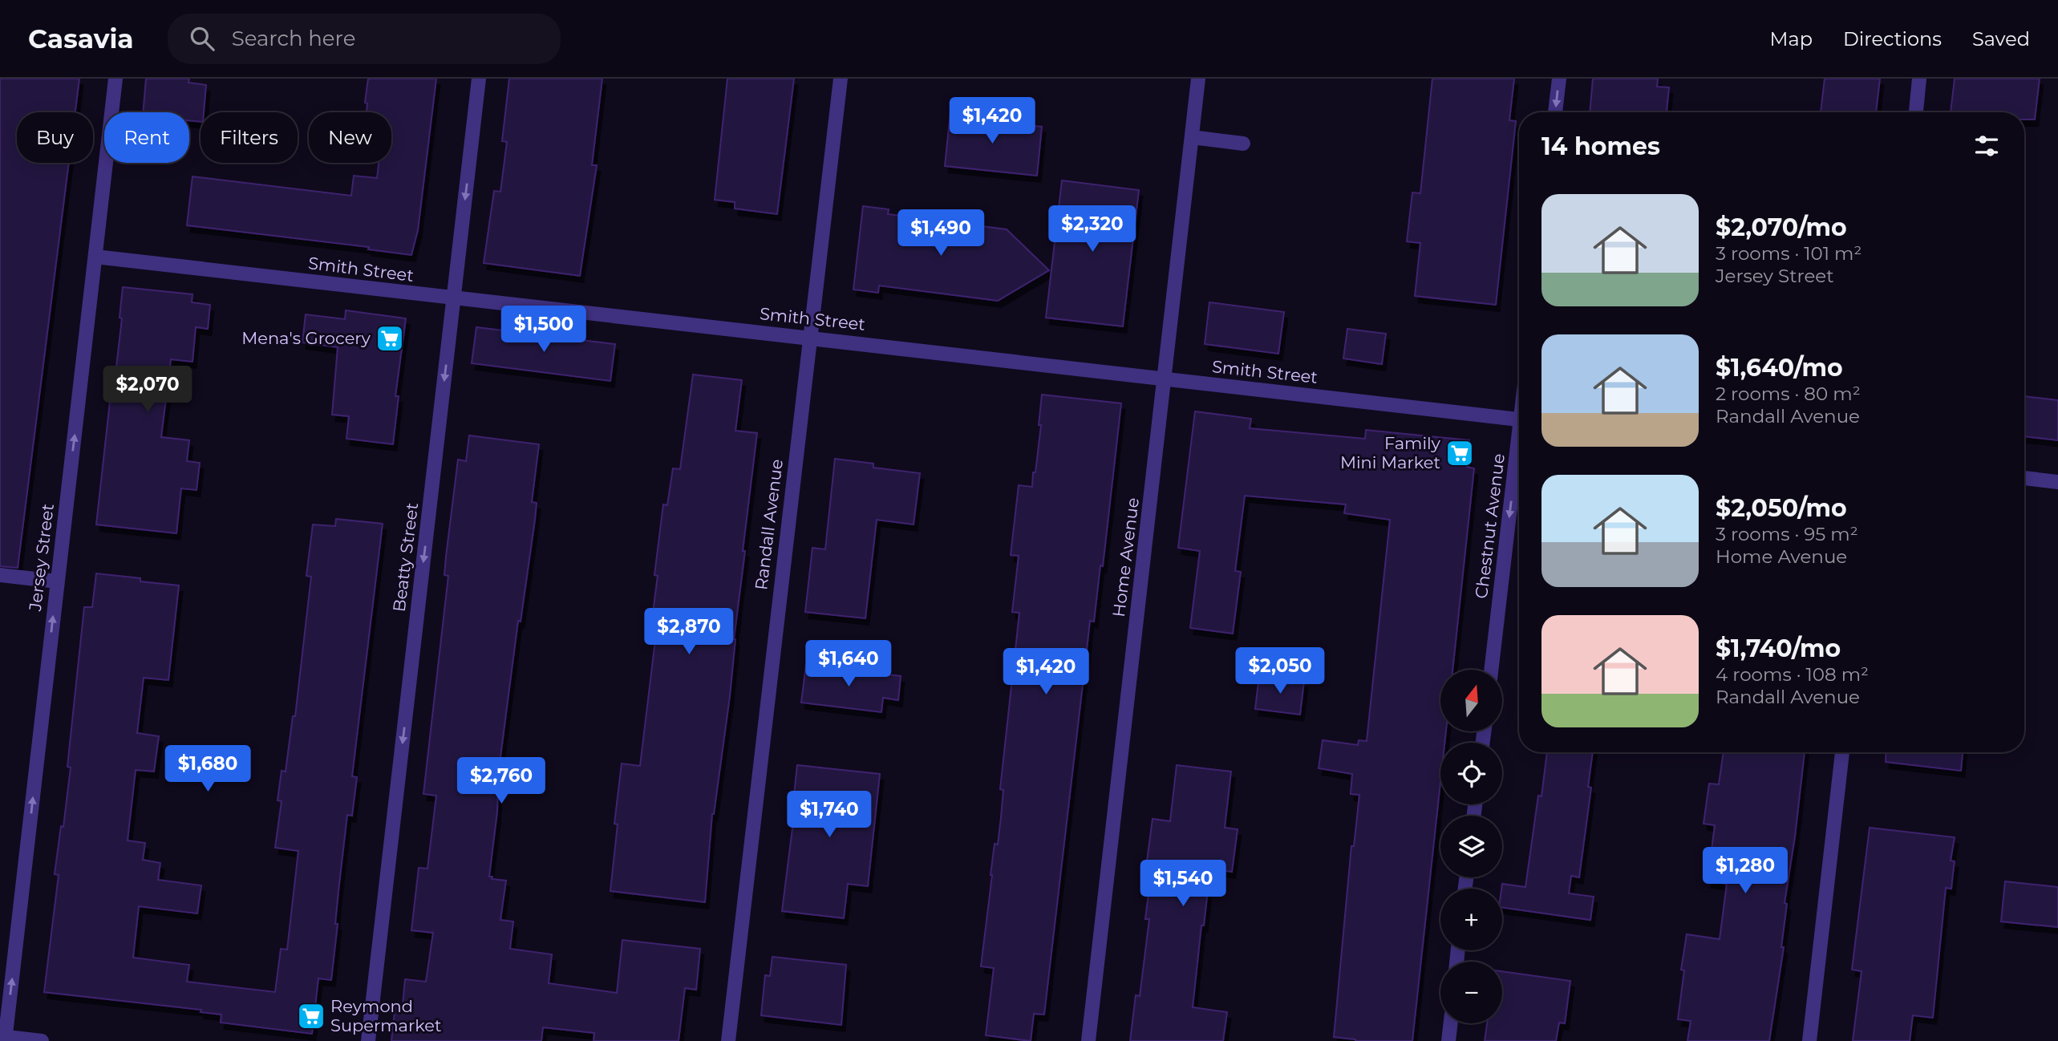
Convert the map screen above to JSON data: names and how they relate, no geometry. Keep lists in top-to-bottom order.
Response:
{
  "streets": {
    "street": [
      "Smith Street",
      "Randall Avenue",
      "Chestnut Avenue",
      "Jersey Street",
      "Beatty Street",
      "Home Avenue"
    ]
  },
  "crossings": [
    ["Smith Street", "Randall Avenue"],
    ["Smith Street", "Jersey Street"],
    ["Smith Street", "Beatty Street"],
    ["Smith Street", "Home Avenue"]
  ],
  "one_way": ["Chestnut Avenue", "Jersey Street", "Beatty Street"],
  "places": {
    "supermarket": ["Mena's Grocery", "Family Mini Market", "Reymond Supermarket"]
  },
  "north": "top",
  "page": {
    "header": "Casavia",
    "search": "Search here",
    "nav": ["Map", "Directions", "Saved"],
    "price": [
      "$1,420",
      "$2,320",
      "$1,490",
      "$1,500",
      "$2,070",
      "$2,870",
      "$1,640",
      "$2,050",
      "$1,420",
      "$1,680",
      "$2,760",
      "$1,740",
      "$1,280",
      "$1,540"
    ],
    "chip": [
      "Buy",
      "Rent",
      "Filters",
      "New"
    ],
    "heading": "14 homes",
    "list": [
      {
        "name": "$2,070/mo",
        "note": "3 rooms · 101 m² · Jersey Street"
      },
      {
        "name": "$1,640/mo",
        "note": "2 rooms · 80 m² · Randall Avenue"
      },
      {
        "name": "$2,050/mo",
        "note": "3 rooms · 95 m² · Home Avenue"
      },
      {
        "name": "$1,740/mo",
        "note": "4 rooms · 108 m² · Randall Avenue"
      }
    ],
    "map_buttons": ["+", "−"]
  }
}
